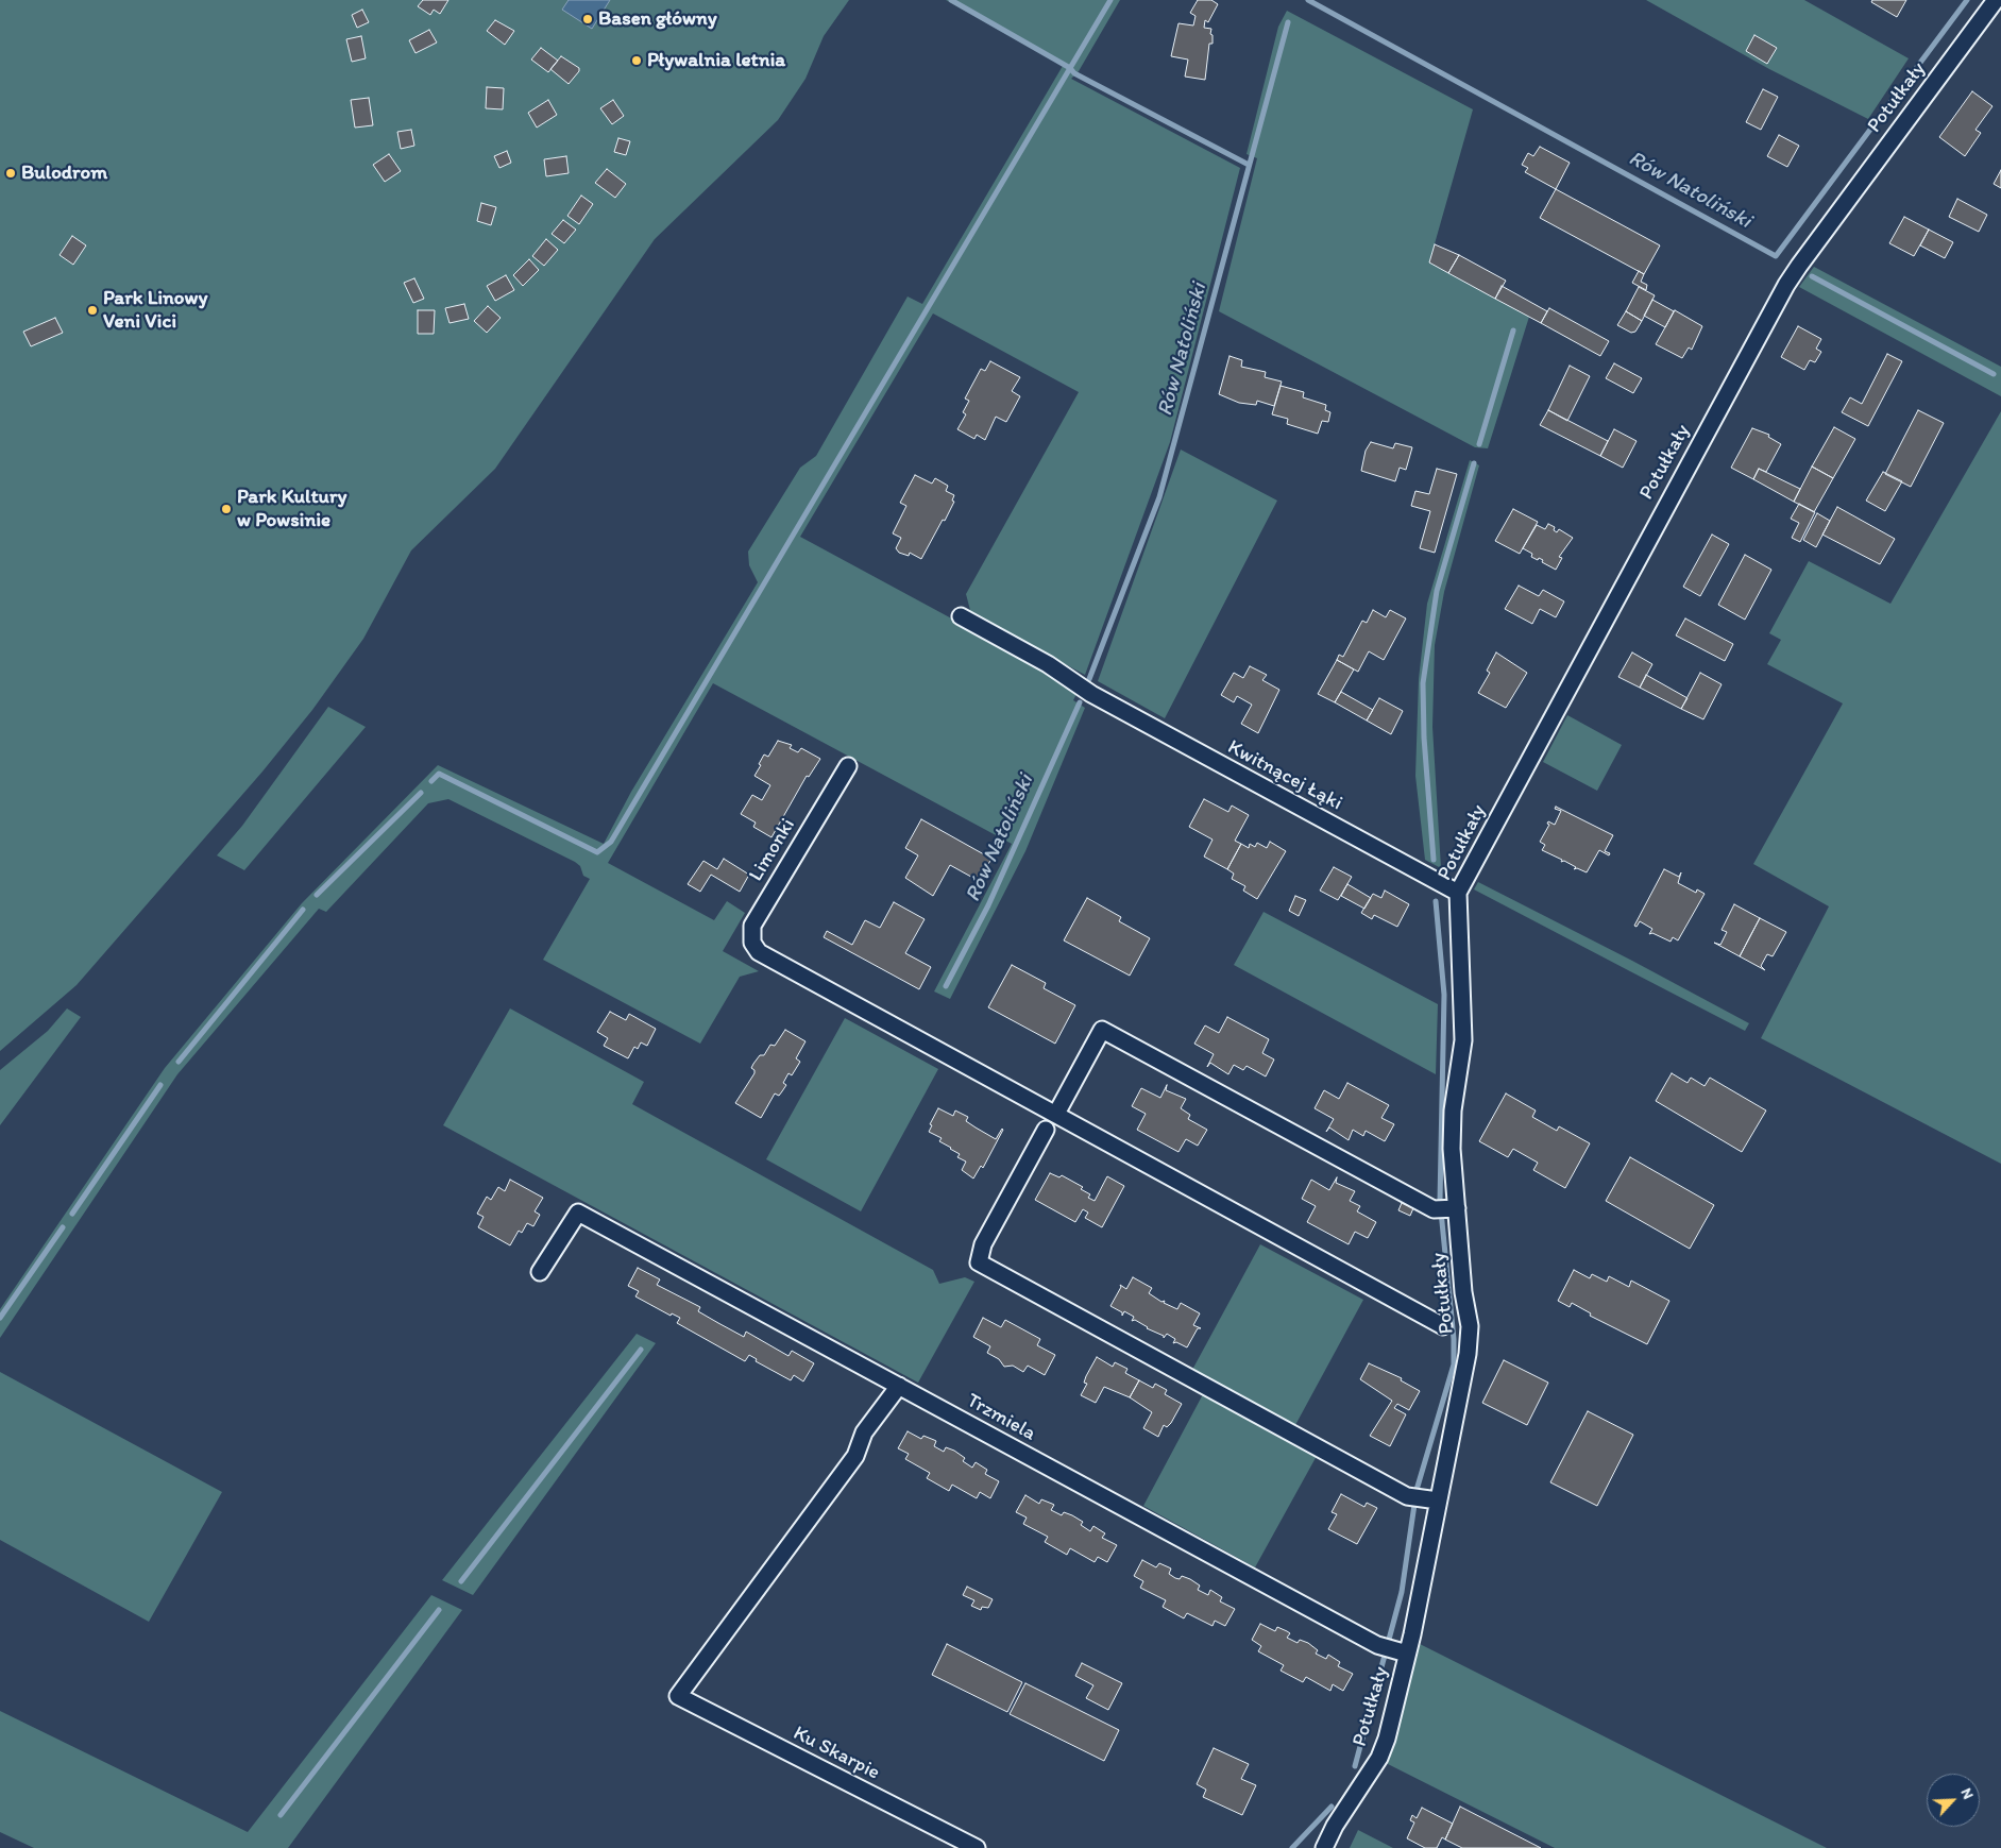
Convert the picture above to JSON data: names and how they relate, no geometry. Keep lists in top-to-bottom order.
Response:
{
  "streets": {
    "street": [
      "Potułkały",
      "Kwitnącej Łąki",
      "Limonki",
      "Trzmiela",
      "Ku Skarpie"
    ]
  },
  "crossings": [
    ["Potułkały", "Kwitnącej Łąki"],
    ["Potułkały", "Trzmiela"],
    ["Trzmiela", "Ku Skarpie"]
  ],
  "water": ["Rów Natoliński"],
  "places": [
    "Basen główny",
    "Pływalnia letnia",
    "Bulodrom",
    "Park Linowy Veni Vici",
    "Park Kultury w Powsinie"
  ],
  "north": "top right"
}
